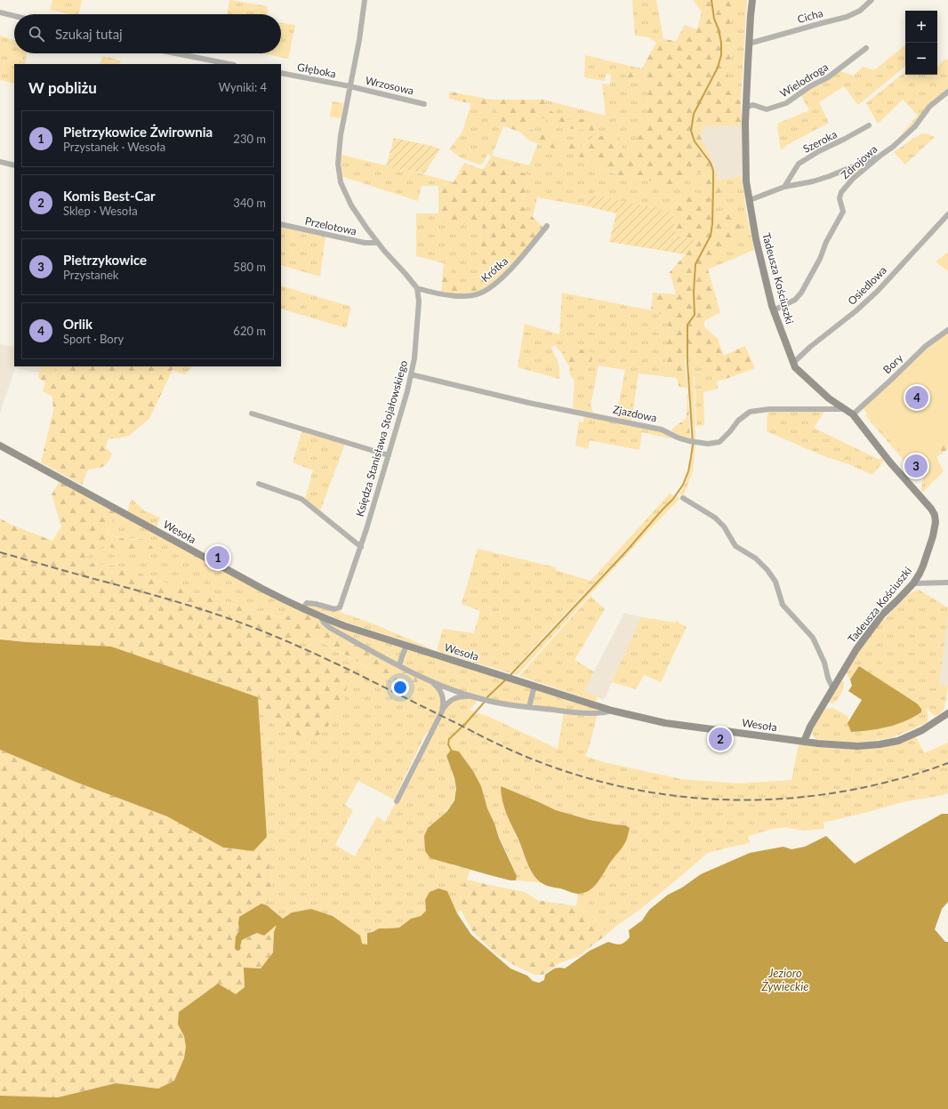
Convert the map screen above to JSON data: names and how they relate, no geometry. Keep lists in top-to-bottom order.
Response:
{
  "streets": {
    "main road": ["Tadeusza Kościuszki", "Wesoła"],
    "street": [
      "Cicha",
      "Głęboka",
      "Wielodroga",
      "Wrzosowa",
      "Szeroka",
      "Zdrojowa",
      "Przelotowa",
      "Krótka",
      "Osiedlowa",
      "Bory",
      "Zjazdowa",
      "Księdza Stanisława Stojałowskiego"
    ]
  },
  "crossings": [
    ["Cicha", "Tadeusza Kościuszki"],
    ["Głęboka", "Wrzosowa"],
    ["Wielodroga", "Tadeusza Kościuszki"],
    ["Zdrojowa", "Tadeusza Kościuszki"],
    ["Krótka", "Księdza Stanisława Stojałowskiego"],
    ["Tadeusza Kościuszki", "Osiedlowa"],
    ["Tadeusza Kościuszki", "Bory"],
    ["Tadeusza Kościuszki", "Zjazdowa"],
    ["Tadeusza Kościuszki", "Wesoła"],
    ["Zjazdowa", "Księdza Stanisława Stojałowskiego"],
    ["Księdza Stanisława Stojałowskiego", "Wesoła"]
  ],
  "water": ["Jezioro Żywieckie"],
  "page": {
    "map_buttons": ["+", "−"],
    "search": "Szukaj tutaj",
    "heading": ["W pobliżu", "Wyniki: 4"],
    "list": [
      {
        "mark": "1",
        "name": "Pietrzykowice Żwirownia",
        "note": "Przystanek · Wesoła",
        "value": "230 m"
      },
      {
        "mark": "2",
        "name": "Komis Best-Car",
        "note": "Sklep · Wesoła",
        "value": "340 m"
      },
      {
        "mark": "3",
        "name": "Pietrzykowice",
        "note": "Przystanek",
        "value": "580 m"
      },
      {
        "mark": "4",
        "name": "Orlik",
        "note": "Sport · Bory",
        "value": "620 m"
      }
    ],
    "pins": [
      "4",
      "3",
      "1",
      "2"
    ]
  }
}
